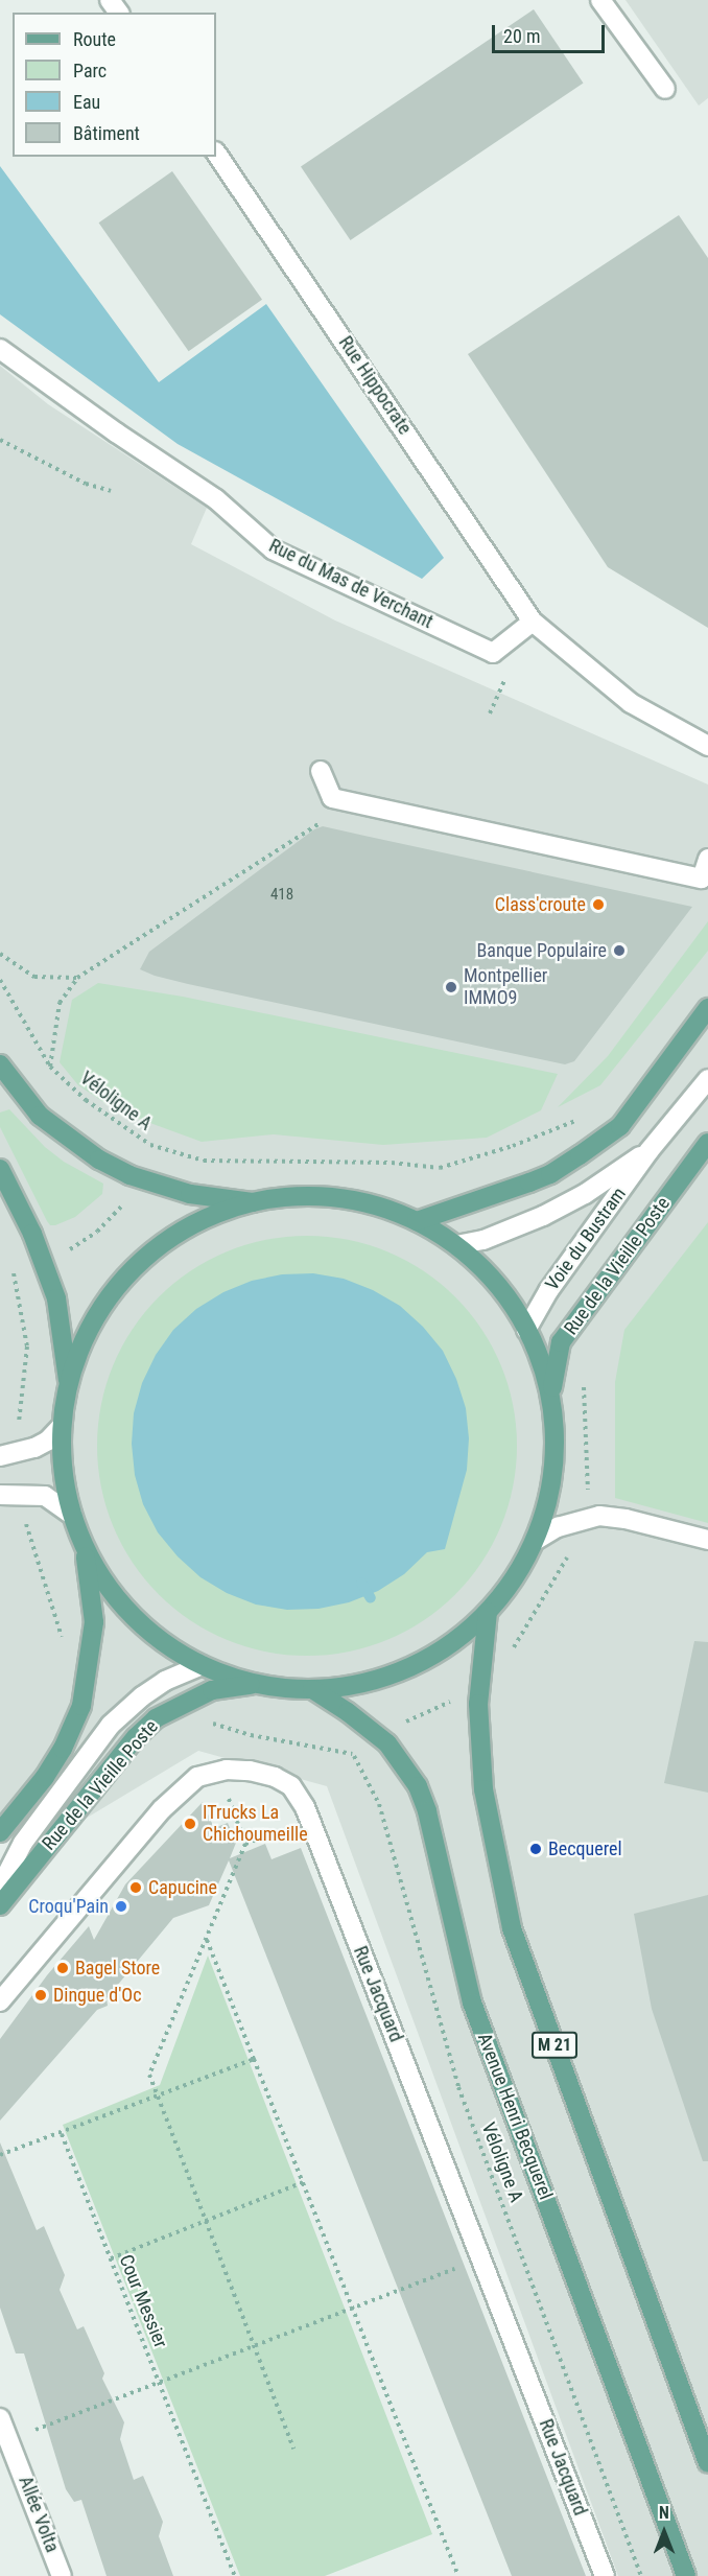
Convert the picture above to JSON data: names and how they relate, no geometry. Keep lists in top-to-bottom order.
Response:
{
  "streets": {
    "main road": ["Rue de la Vieille Poste", "M 21", "Avenue Henri Becquerel"],
    "street": [
      "Rue Hippocrate",
      "Rue du Mas de Verchant",
      "Voie du Bustram",
      "Rue Jacquard",
      "Allée Volta"
    ],
    "path": ["Véloligne A", "Cour Messier"]
  },
  "crossings": [
    ["Rue Hippocrate", "Rue du Mas de Verchant"],
    ["Véloligne A", "Avenue Henri Becquerel"]
  ],
  "places": [
    "Class'croute",
    "Banque Populaire",
    "Montpellier IMMO9",
    "ITrucks La Chichoumeille",
    "Becquerel",
    "Capucine",
    "Croqu'Pain",
    "Bagel Store",
    "Dingue d'Oc"
  ],
  "house_numbers": ["418"],
  "legend": [
    "Route",
    "Parc",
    "Eau",
    "Bâtiment"
  ],
  "scale_bar": "20 m",
  "north": "top"
}
